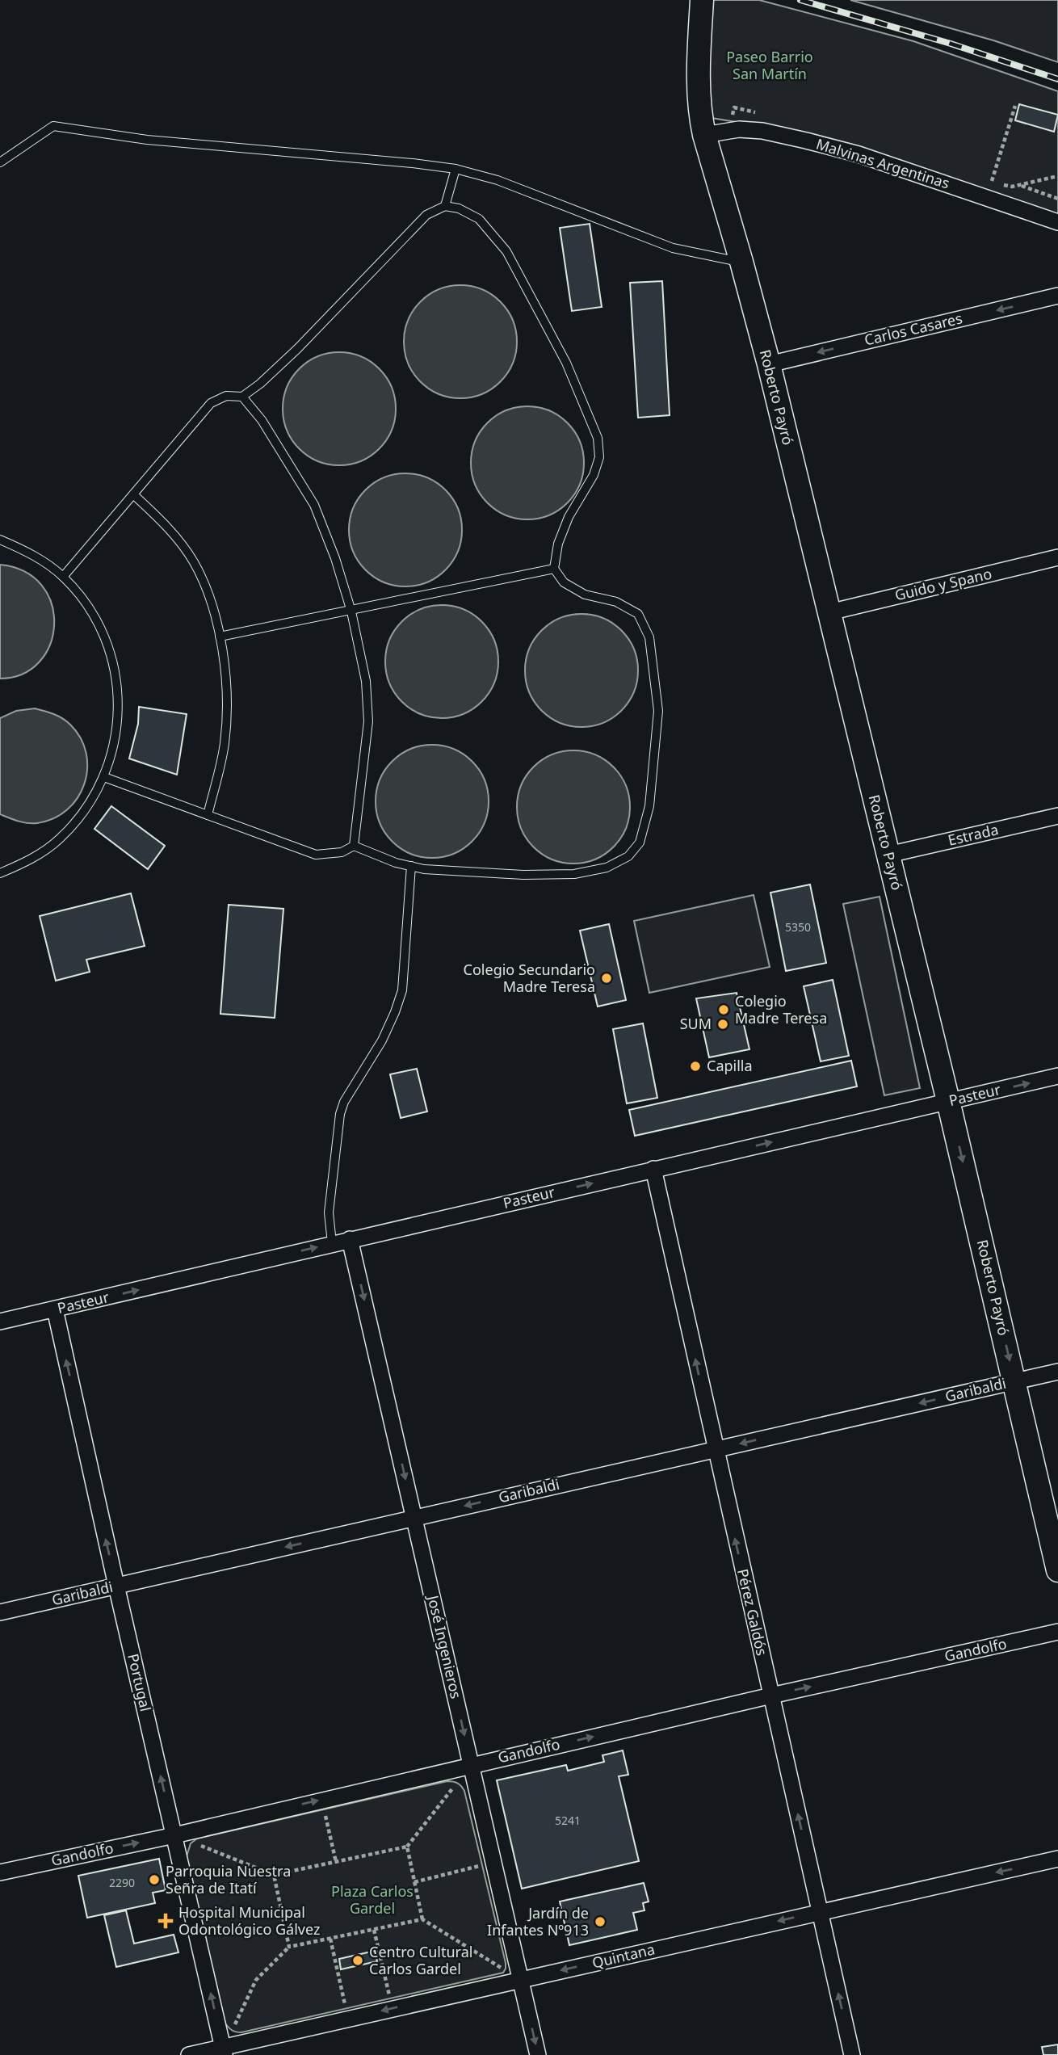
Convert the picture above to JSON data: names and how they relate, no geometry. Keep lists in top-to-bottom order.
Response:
{
  "streets": {
    "street": [
      "Malvinas Argentinas",
      "Carlos Casares",
      "Roberto Payró",
      "Guido y Spano",
      "Estrada",
      "Pasteur",
      "Garibaldi",
      "Pérez Galdós",
      "José Ingenieros",
      "Gandolfo",
      "Portugal",
      "Quintana"
    ]
  },
  "crossings": [
    ["Malvinas Argentinas", "Roberto Payró"],
    ["Carlos Casares", "Roberto Payró"],
    ["Roberto Payró", "Guido y Spano"],
    ["Roberto Payró", "Estrada"],
    ["Roberto Payró", "Pasteur"],
    ["Roberto Payró", "Garibaldi"],
    ["Pasteur", "Pérez Galdós"],
    ["Pasteur", "José Ingenieros"],
    ["Pasteur", "Portugal"],
    ["Garibaldi", "Pérez Galdós"],
    ["Garibaldi", "José Ingenieros"],
    ["Garibaldi", "Portugal"],
    ["Pérez Galdós", "Gandolfo"],
    ["Pérez Galdós", "Quintana"],
    ["José Ingenieros", "Gandolfo"],
    ["José Ingenieros", "Quintana"],
    ["Gandolfo", "Portugal"],
    ["Portugal", "Quintana"]
  ],
  "one_way": [
    "Carlos Casares",
    "Pasteur",
    "Garibaldi",
    "Pérez Galdós",
    "José Ingenieros",
    "Gandolfo",
    "Portugal",
    "Quintana"
  ],
  "parks": ["Paseo Barrio San Martín", "Plaza Carlos Gardel"],
  "places": {
    "other": [
      "Colegio Secundario Madre Teresa",
      "Colegio Madre Teresa",
      "SUM",
      "Capilla",
      "Parroquia Nuestra Señra de Itatí",
      "Jardín de Infantes Nº913",
      "Centro Cultural Carlos Gardel"
    ],
    "health": ["Hospital Municipal Odontológico Gálvez"]
  },
  "house_numbers": ["5350", "5241", "2290"]
}
